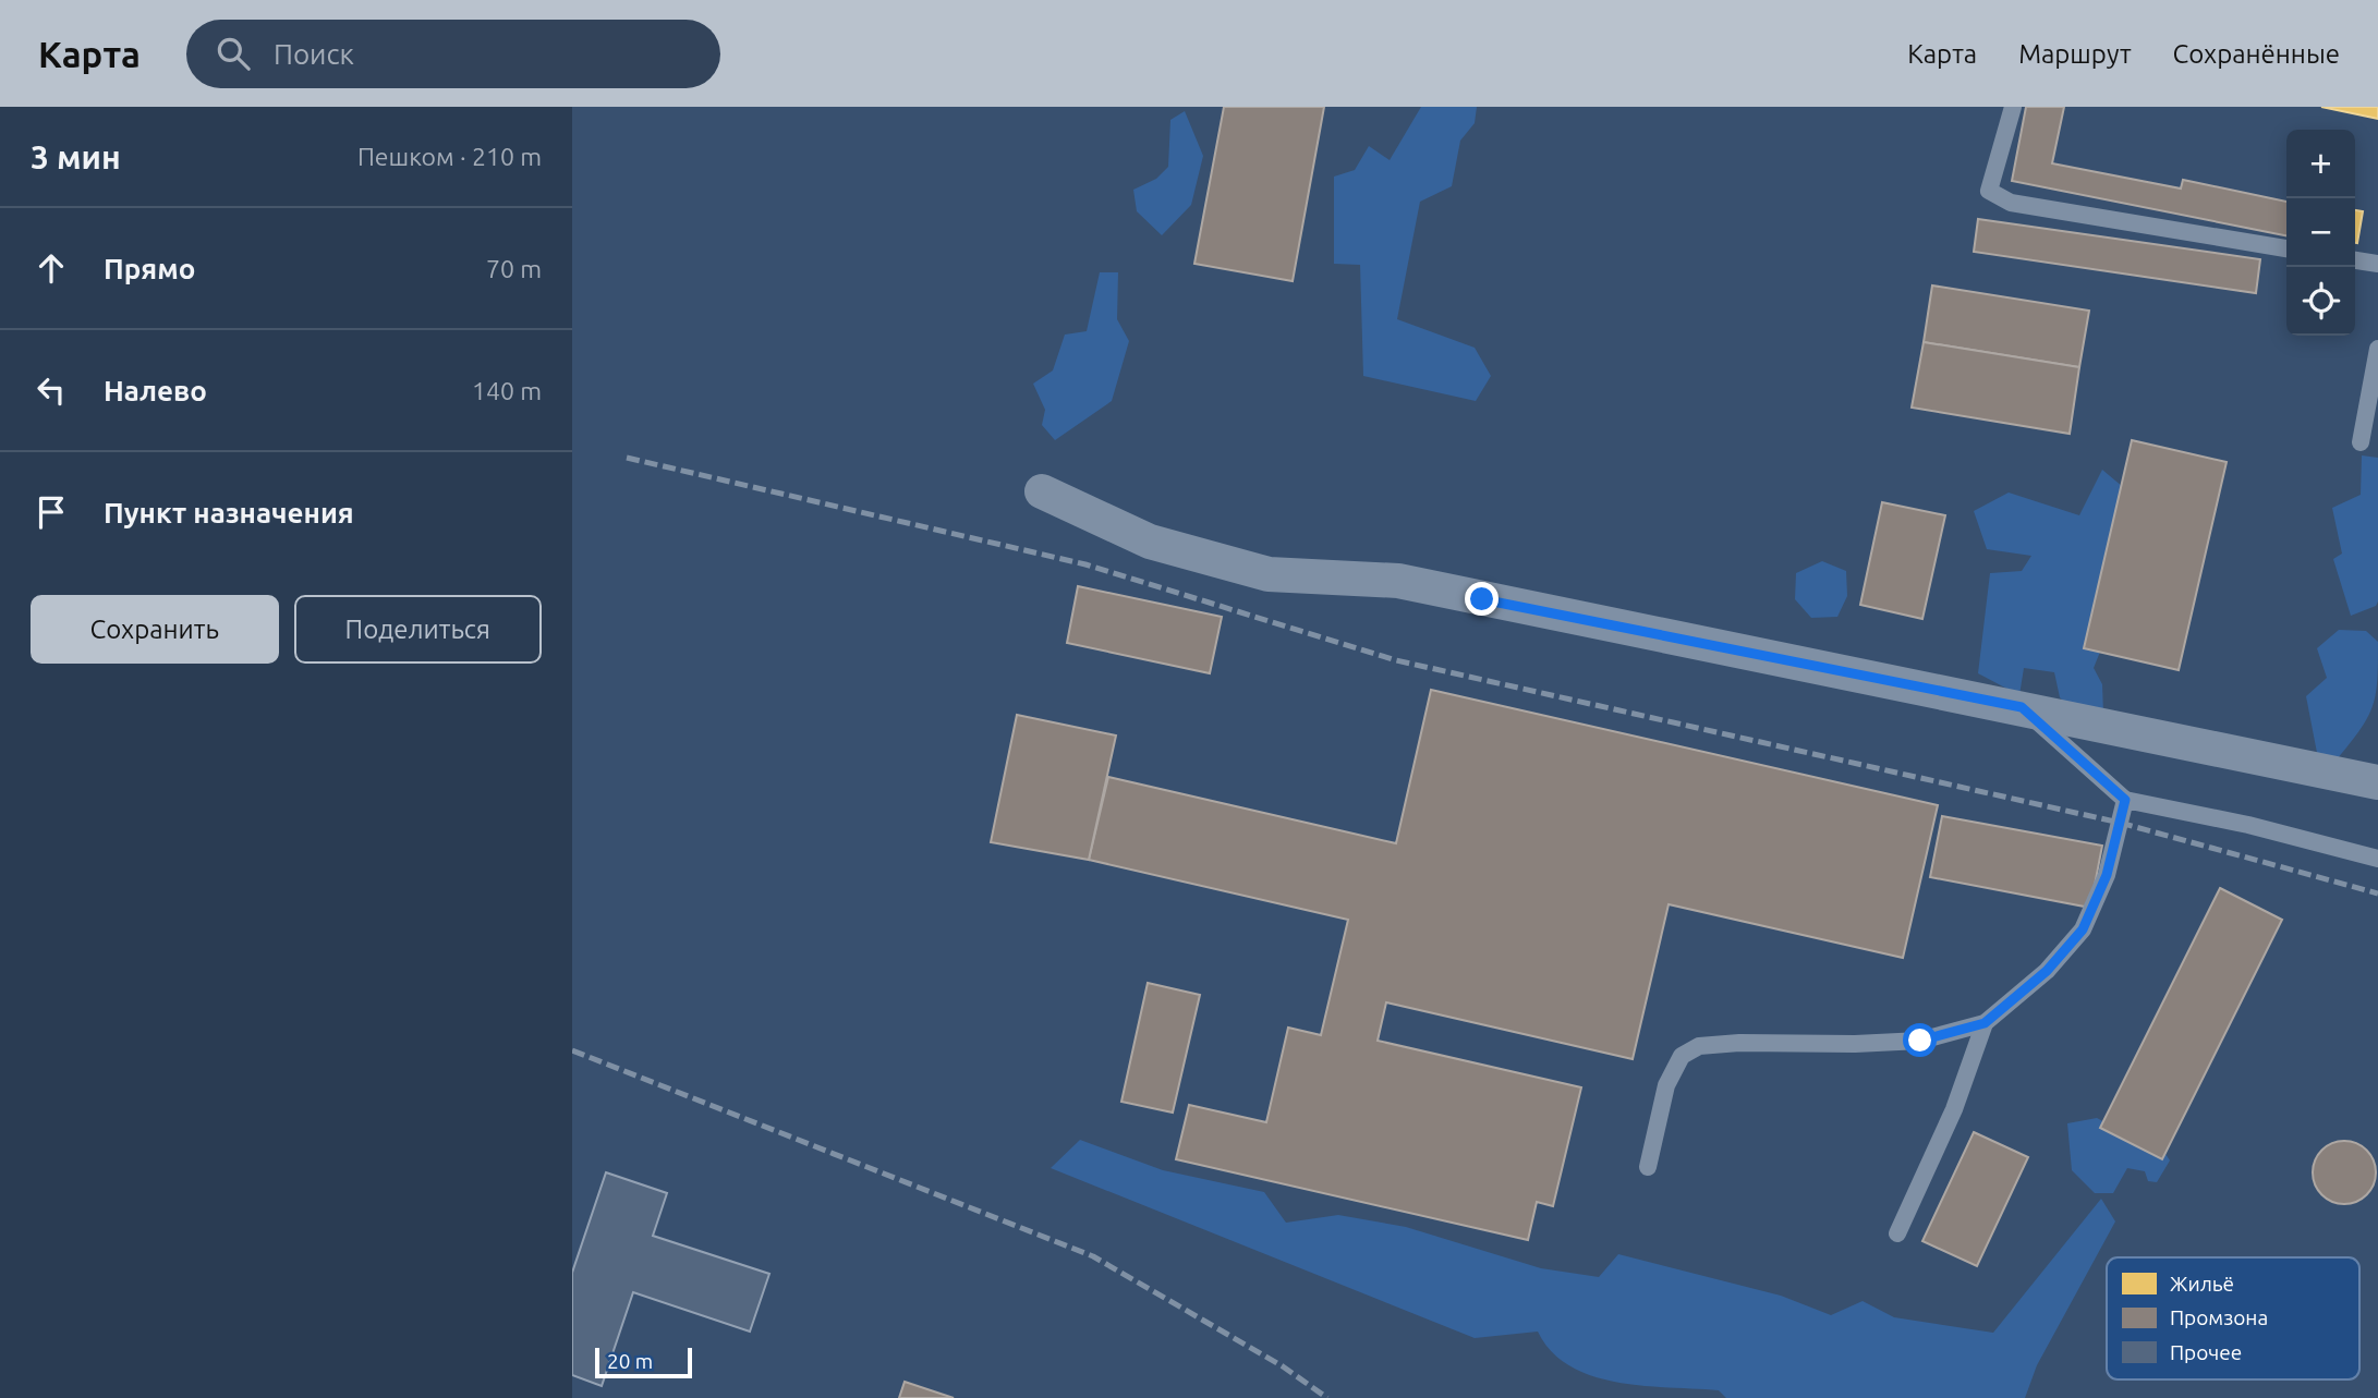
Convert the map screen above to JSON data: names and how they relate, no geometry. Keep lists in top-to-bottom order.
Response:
{
  "legend": ["Жильё", "Промзона", "Прочее"],
  "scale_bar": "20 m",
  "page": {
    "header": "Карта",
    "search": "Поиск",
    "nav": ["Карта", "Маршрут", "Сохранённые"],
    "heading": ["3 мин", "Пешком · 210 m"],
    "map_buttons": ["+", "−"],
    "list": [
      ["Прямо", "70 m"],
      ["Налево", "140 m"],
      "Пункт назначения"
    ],
    "buttons": ["Сохранить", "Поделиться"],
    "scale": "20 m"
  }
}
